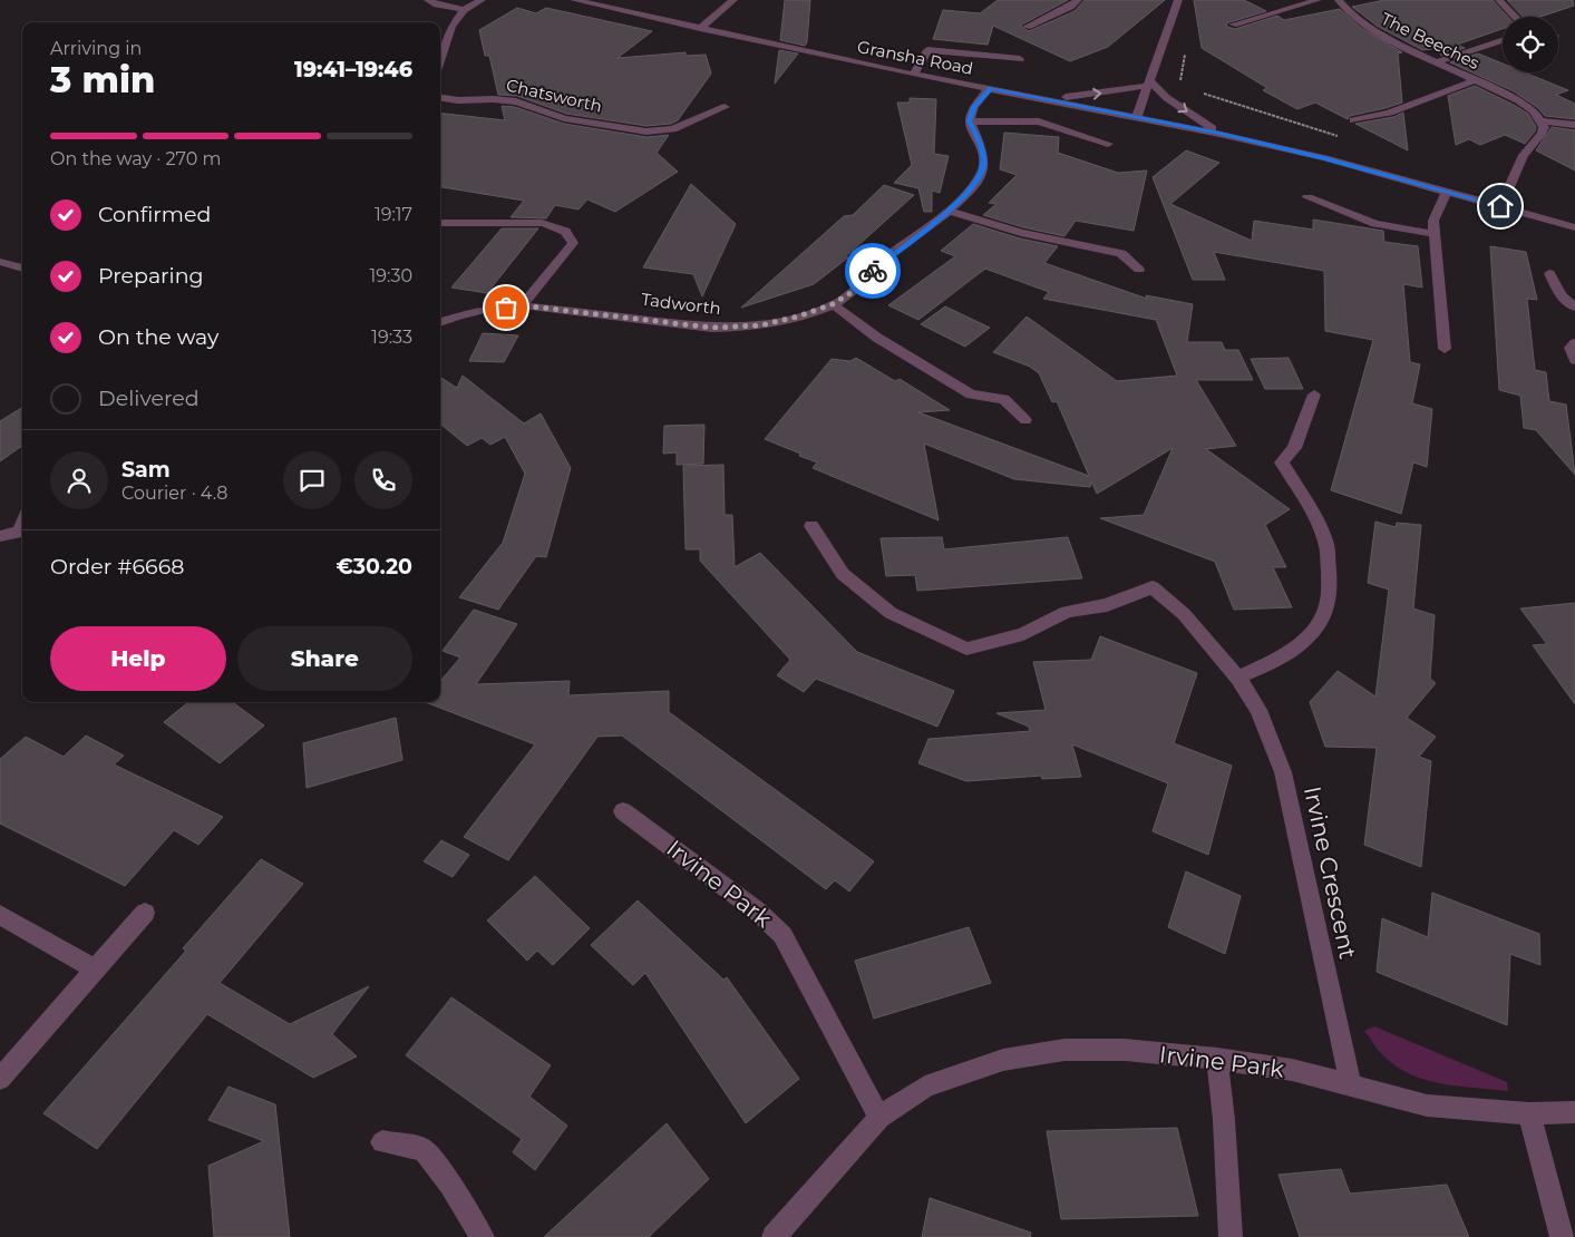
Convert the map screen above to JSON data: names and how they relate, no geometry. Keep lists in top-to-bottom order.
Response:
{
  "streets": {
    "street": [
      "The Beeches",
      "Gransha Road",
      "Chatsworth",
      "Tadworth",
      "Irvine Crescent",
      "Irvine Park"
    ]
  },
  "crossings": [
    ["Irvine Crescent", "Irvine Park"]
  ],
  "page": {
    "heading": ["3 min", "Arriving in", "19:41–19:46"],
    "panel": [
      "Sam",
      "Courier · 4.8",
      "Order #6668",
      "€30.20"
    ],
    "bar": "On the way · 270 m",
    "list": [
      ["Confirmed", "19:17"],
      ["Preparing", "19:30"],
      ["On the way", "19:33"],
      "Delivered"
    ],
    "buttons": ["Help", "Share"]
  }
}
